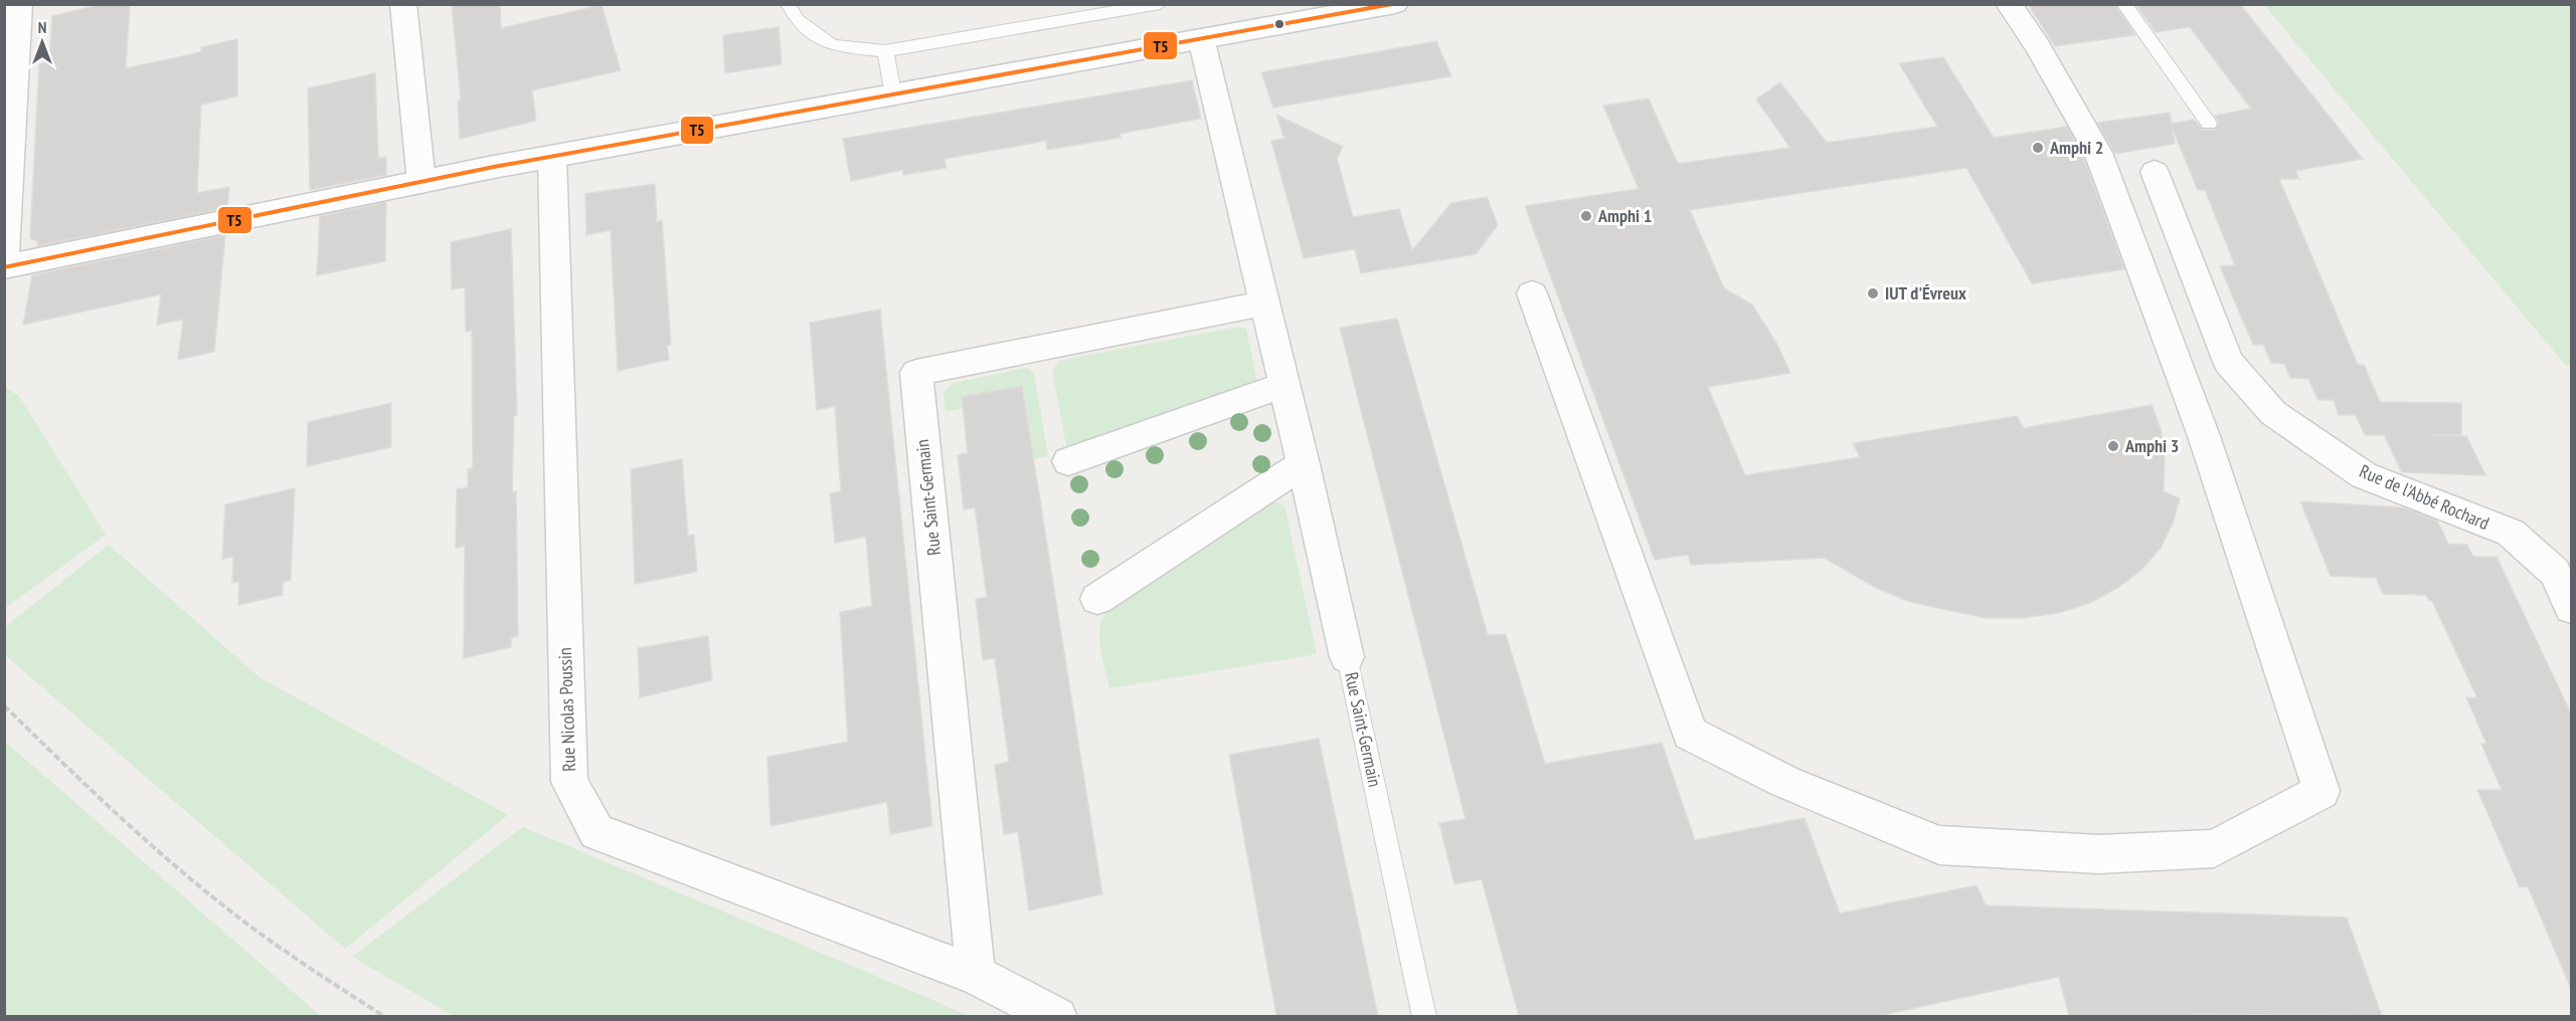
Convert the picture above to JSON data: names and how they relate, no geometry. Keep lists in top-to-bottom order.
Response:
{
  "streets": {
    "street": ["Rue Saint-Germain", "Rue de l'Abbé Rochard", "Rue Nicolas Poussin"]
  },
  "crossings": [
    ["Rue Saint-Germain", "Rue Nicolas Poussin"]
  ],
  "places": [
    "Amphi 2",
    "Amphi 1",
    "IUT d'Évreux",
    "Amphi 3"
  ],
  "lines": ["transit line T5"],
  "north": "top"
}
